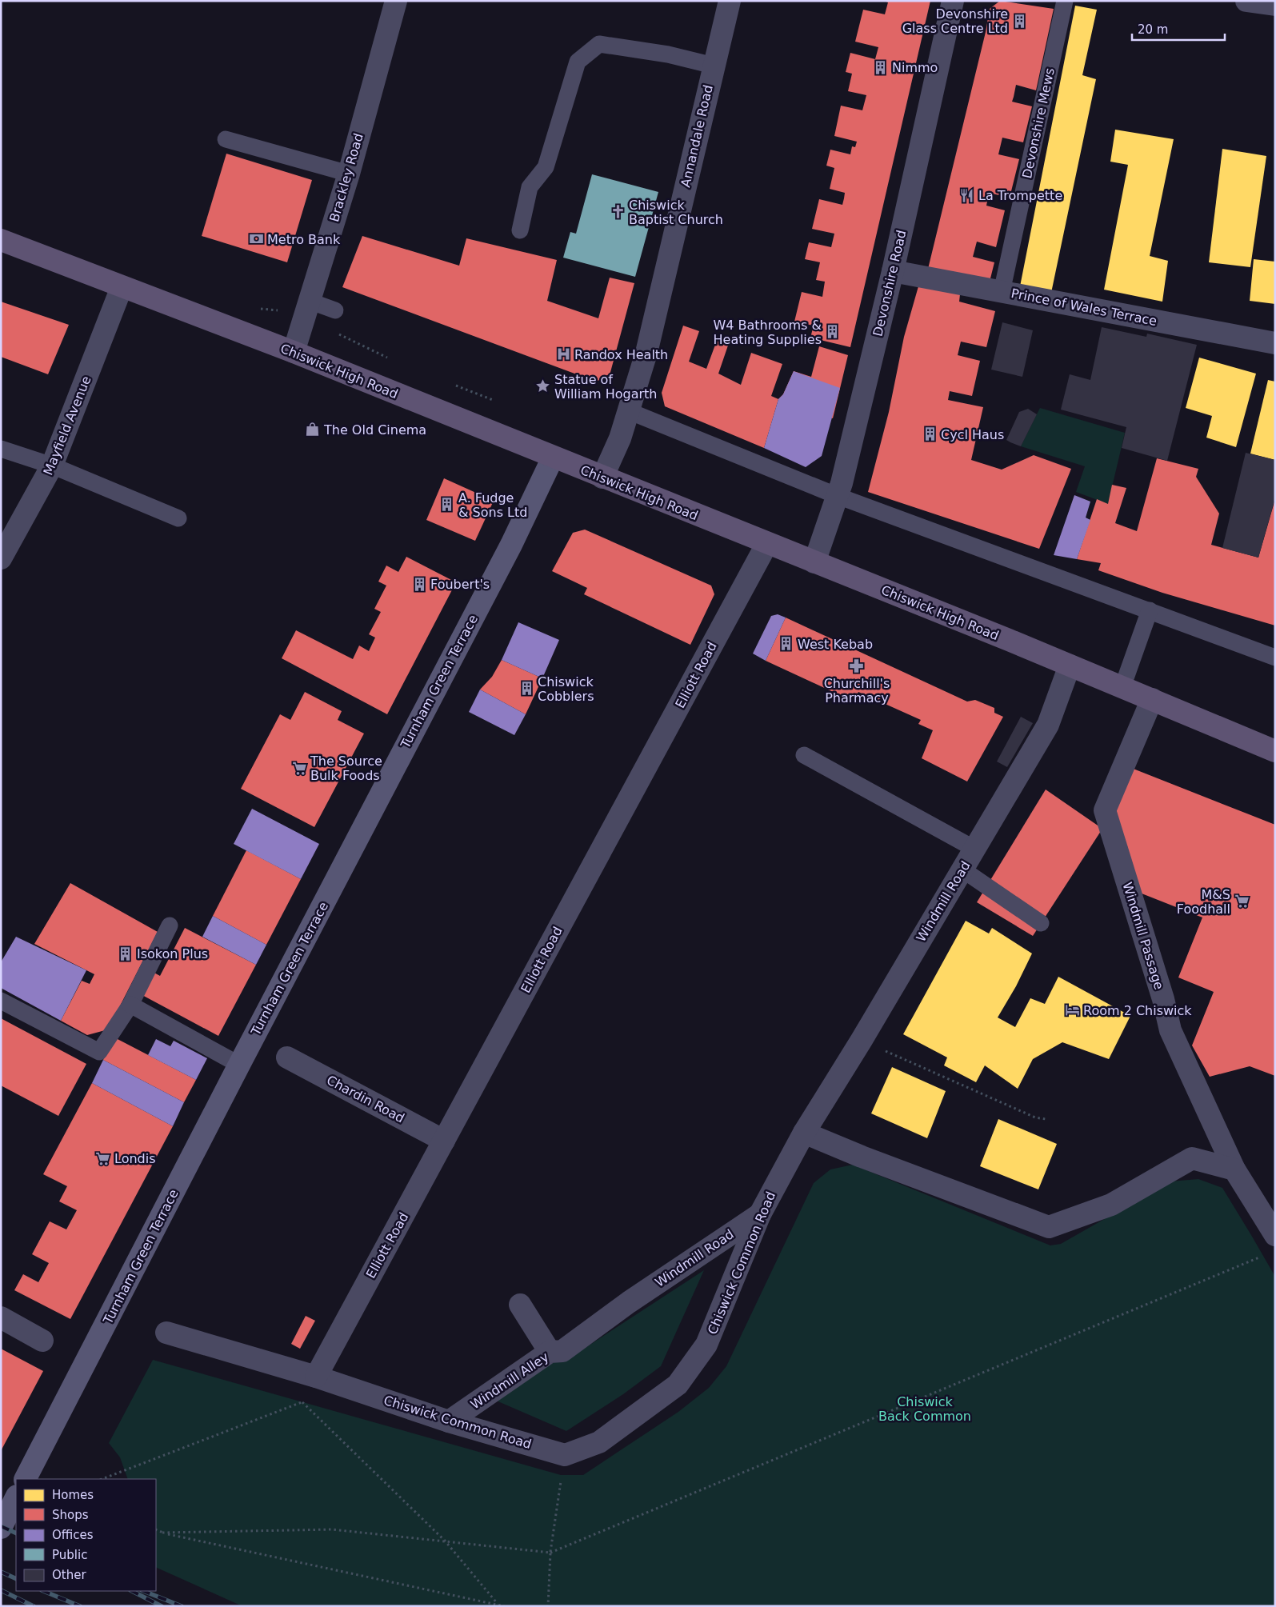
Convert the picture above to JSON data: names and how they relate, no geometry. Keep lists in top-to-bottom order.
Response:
{
  "streets": {
    "main road": ["Chiswick High Road", "Turnham Green Terrace"],
    "street": [
      "Annandale Road",
      "Brackley Road",
      "Devonshire Road",
      "Prince of Wales Terrace",
      "Mayfield Avenue",
      "Elliott Road",
      "Windmill Road",
      "Windmill Passage",
      "Chardin Road",
      "Chiswick Common Road",
      "Windmill Alley"
    ],
    "lane": ["Devonshire Mews"]
  },
  "crossings": [
    ["Devonshire Mews", "Prince of Wales Terrace"],
    ["Annandale Road", "Chiswick High Road"],
    ["Brackley Road", "Chiswick High Road"],
    ["Devonshire Road", "Prince of Wales Terrace"],
    ["Devonshire Road", "Chiswick High Road"],
    ["Chiswick High Road", "Mayfield Avenue"],
    ["Chiswick High Road", "Elliott Road"],
    ["Chiswick High Road", "Turnham Green Terrace"],
    ["Chiswick High Road", "Windmill Road"],
    ["Chiswick High Road", "Windmill Passage"],
    ["Elliott Road", "Chardin Road"],
    ["Elliott Road", "Chiswick Common Road"],
    ["Windmill Road", "Chiswick Common Road"],
    ["Windmill Road", "Windmill Alley"],
    ["Chiswick Common Road", "Windmill Alley"]
  ],
  "parks": ["Chiswick Back Common"],
  "places": {
    "building": [
      "Devonshire Glass Centre Ltd",
      "Nimmo",
      "W4 Bathrooms & Heating Supplies",
      "Cycl Haus",
      "A. Fudge & Sons Ltd",
      "Foubert's",
      "West Kebab",
      "Chiswick Cobblers",
      "Isokon Plus"
    ],
    "restaurant": ["La Trompette"],
    "church": ["Chiswick Baptist Church"],
    "bank": ["Metro Bank"],
    "hospital": ["Randox Health"],
    "place": ["Statue of William Hogarth"],
    "shop": ["The Old Cinema"],
    "pharmacy": ["Churchill's Pharmacy"],
    "supermarket": ["The Source Bulk Foods", "M&S Foodhall", "Londis"],
    "hotel": ["Room 2 Chiswick"]
  },
  "legend": [
    "Homes",
    "Shops",
    "Offices",
    "Public",
    "Other"
  ],
  "scale_bar": "20 m"
}
